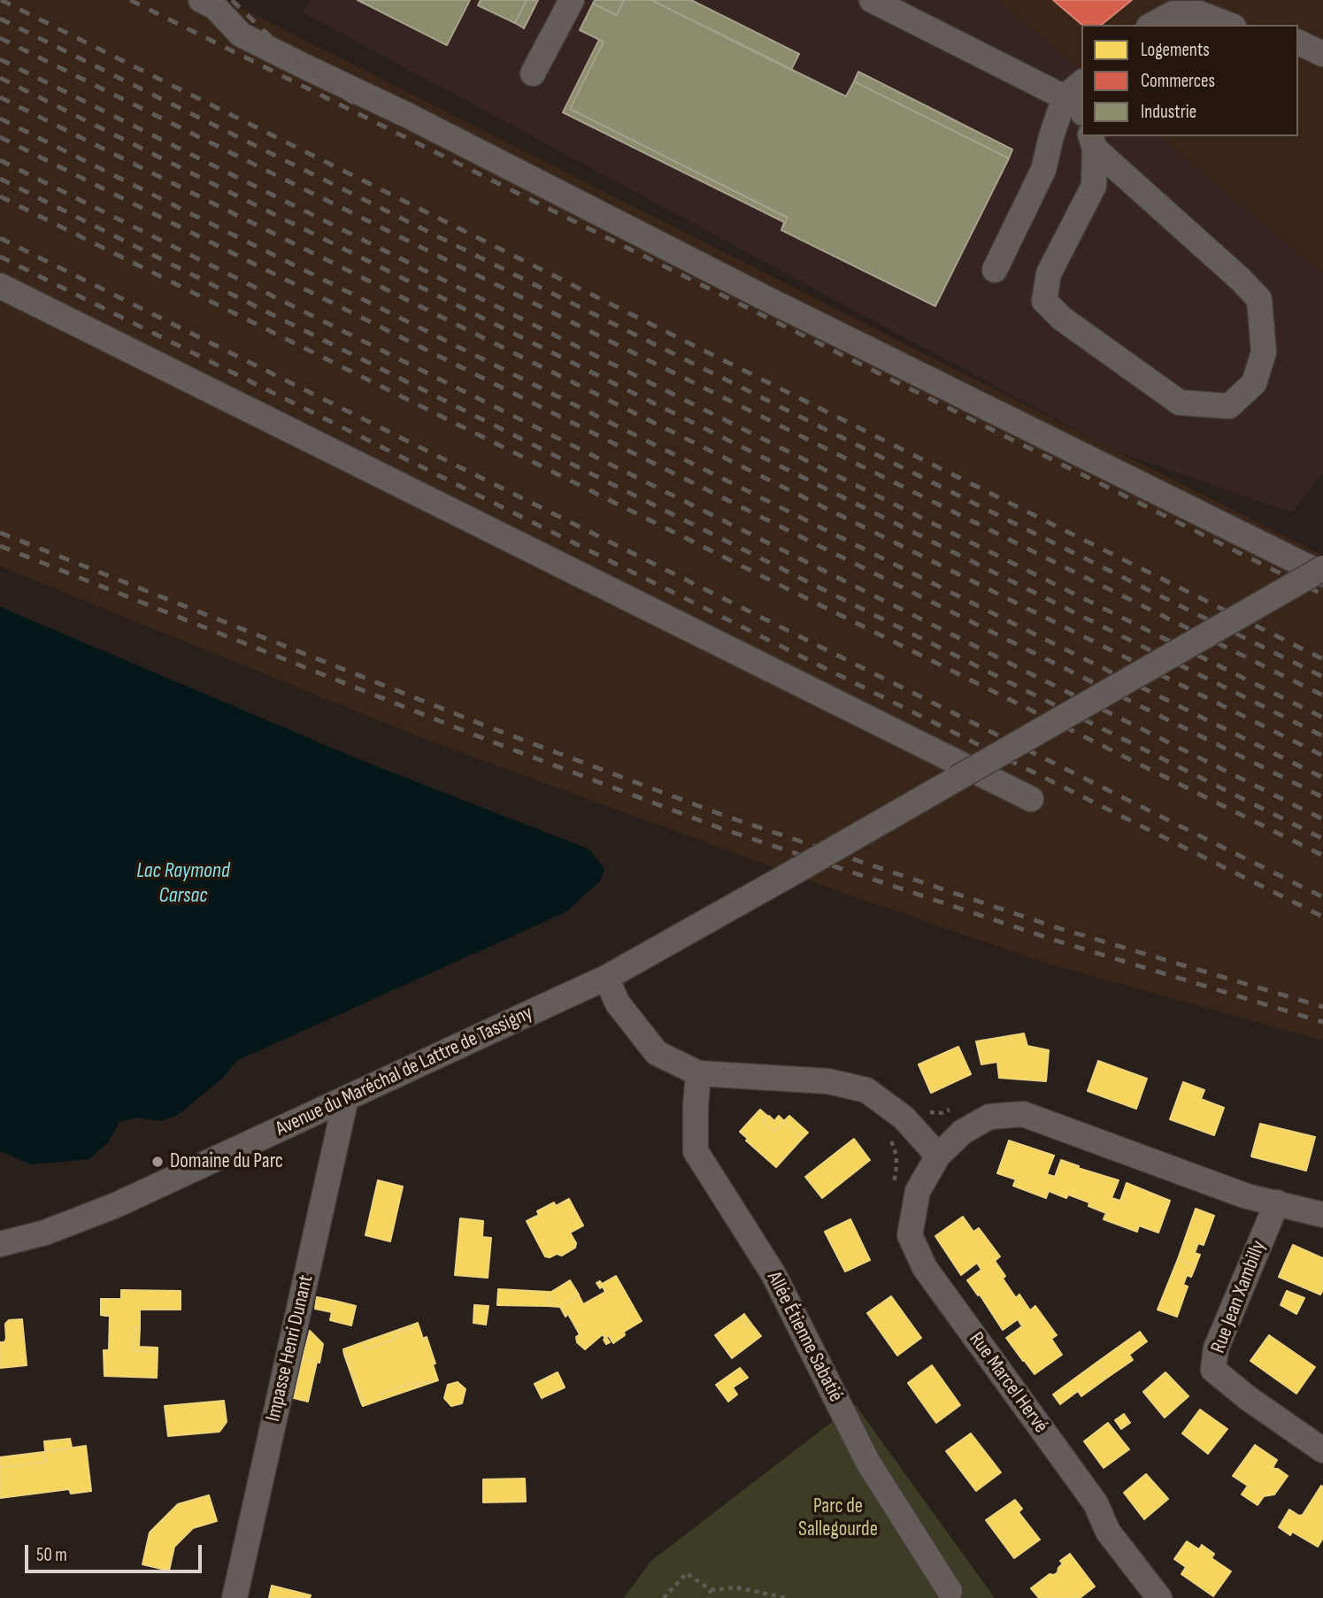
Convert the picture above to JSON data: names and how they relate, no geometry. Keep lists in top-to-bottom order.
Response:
{
  "streets": {
    "street": [
      "Avenue du Maréchal de Lattre de Tassigny",
      "Rue Jean Xambilly",
      "Allée Étienne Sabatié",
      "Impasse Henri Dunant",
      "Rue Marcel Hervé"
    ]
  },
  "crossings": [
    ["Avenue du Maréchal de Lattre de Tassigny", "Impasse Henri Dunant"],
    ["Rue Jean Xambilly", "Rue Marcel Hervé"]
  ],
  "water": ["Lac Raymond Carsac"],
  "parks": ["Parc de Sallegourde"],
  "places": ["Domaine du Parc"],
  "legend": ["Logements", "Commerces", "Industrie"],
  "scale_bar": "50 m"
}
